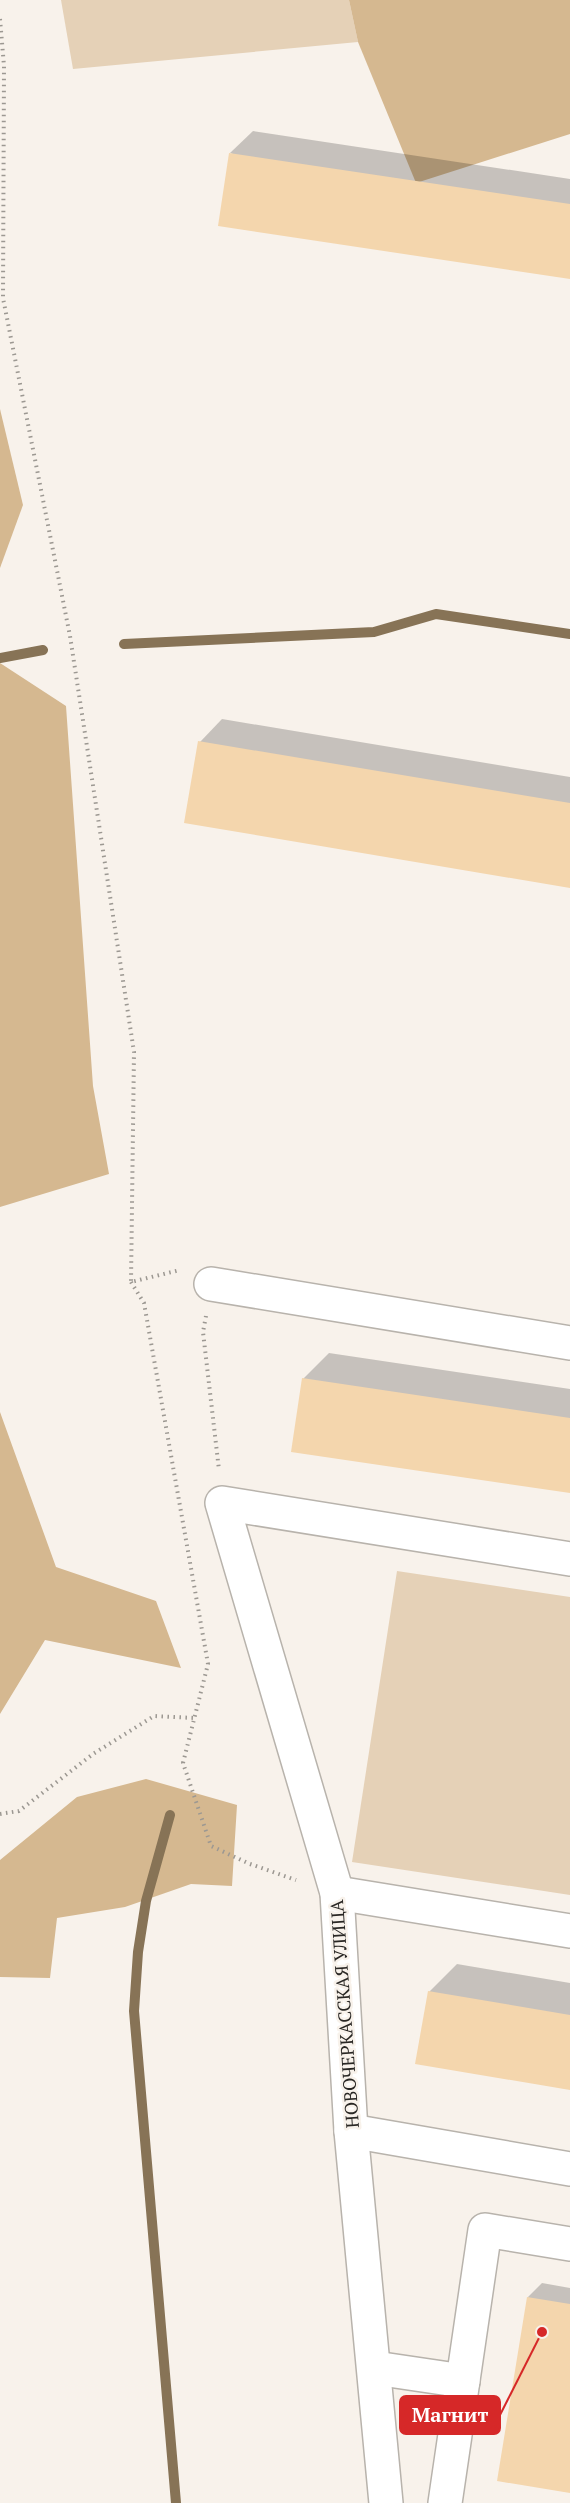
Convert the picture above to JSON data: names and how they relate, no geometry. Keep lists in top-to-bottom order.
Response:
{
  "streets": {
    "street": ["НОВОЧЕРКАССКАЯ УЛИЦА"]
  },
  "places": ["Магнит"]
}
